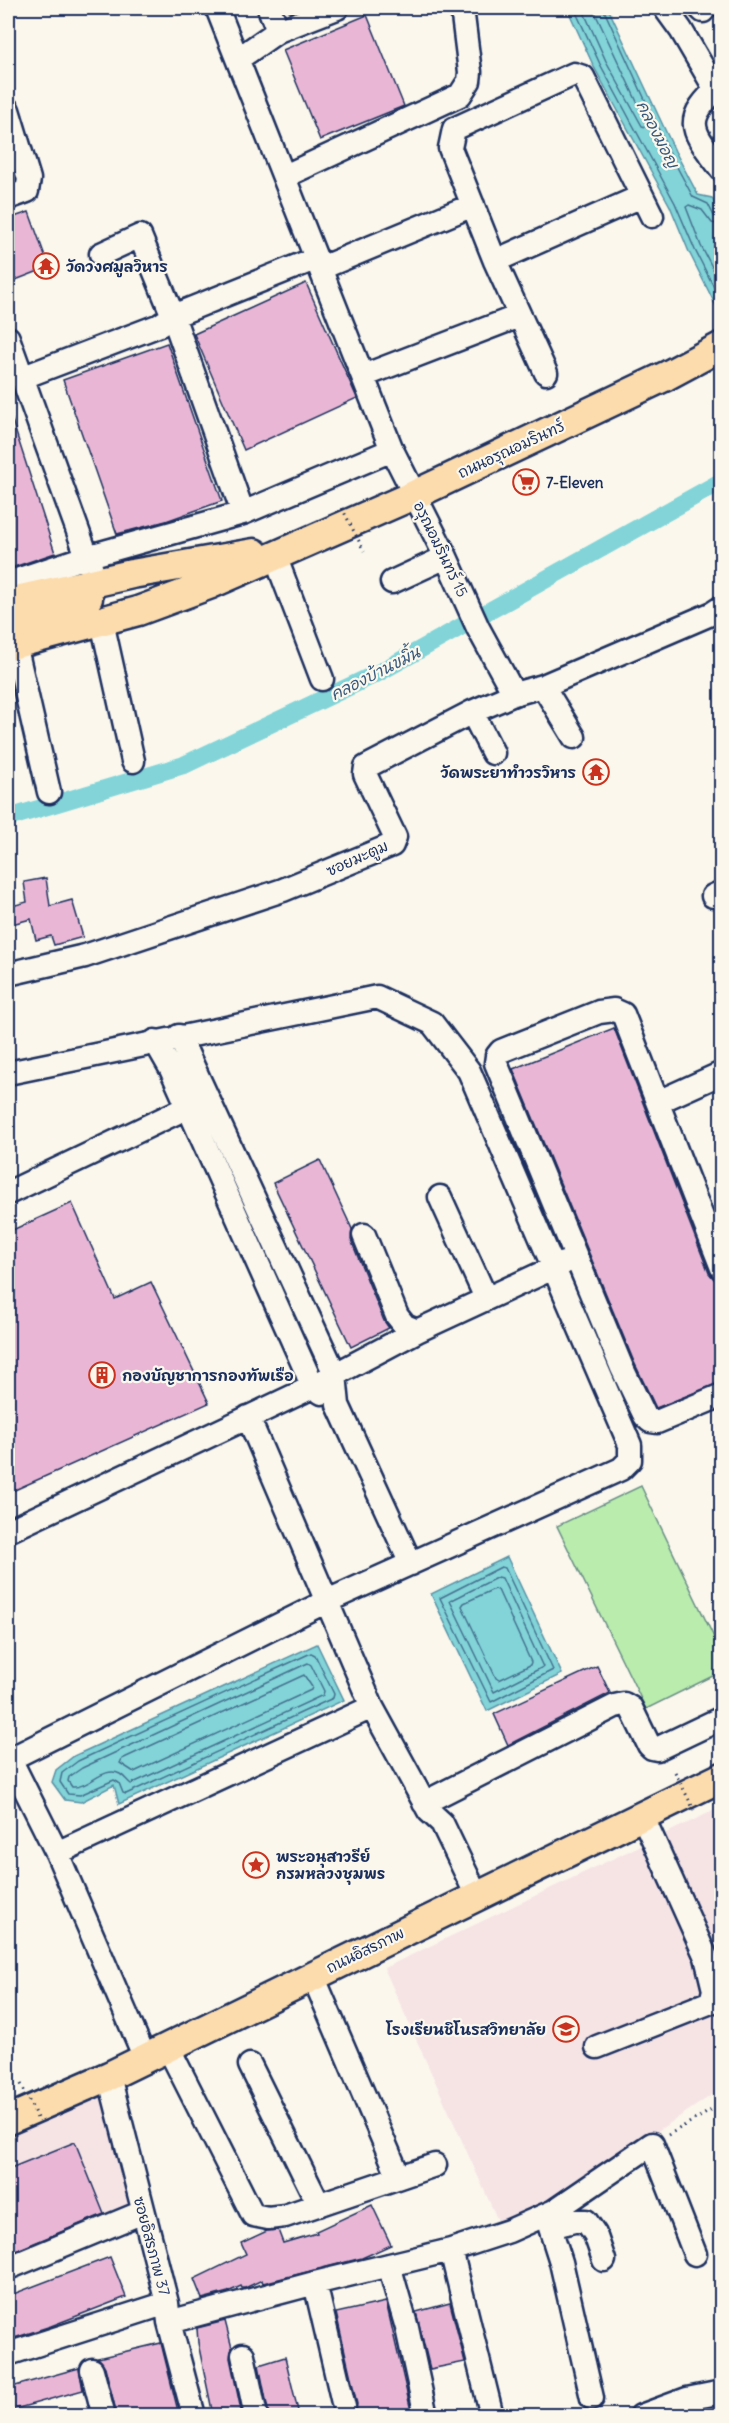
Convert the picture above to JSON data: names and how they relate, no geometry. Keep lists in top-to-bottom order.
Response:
{
  "streets": {
    "main road": ["ถนนอรุณอมรินทร์", "ถนนอิสรภาพ"],
    "street": ["อรุณอมรินทร์ 15", "ซอยมะตูม", "ซอยอิสรภาพ 37"]
  },
  "crossings": [
    ["ถนนอรุณอมรินทร์", "อรุณอมรินทร์ 15"],
    ["อรุณอมรินทร์ 15", "ซอยมะตูม"],
    ["ถนนอิสรภาพ", "ซอยอิสรภาพ 37"]
  ],
  "water": ["คลองมอญ", "คลองบ้านขมิ้น"],
  "places": {
    "temple": ["วัดวงศมูลวิหาร", "วัดพระยาทําวรวิหาร"],
    "supermarket": ["7-Eleven"],
    "building": ["กองบัญชาการกองทัพเรือ"],
    "place": ["พระอนุสาวรีย์ กรมหลวงชุมพร"],
    "school or university": ["โรงเรียนชิโนรสวิทยาลัย"]
  }
}
